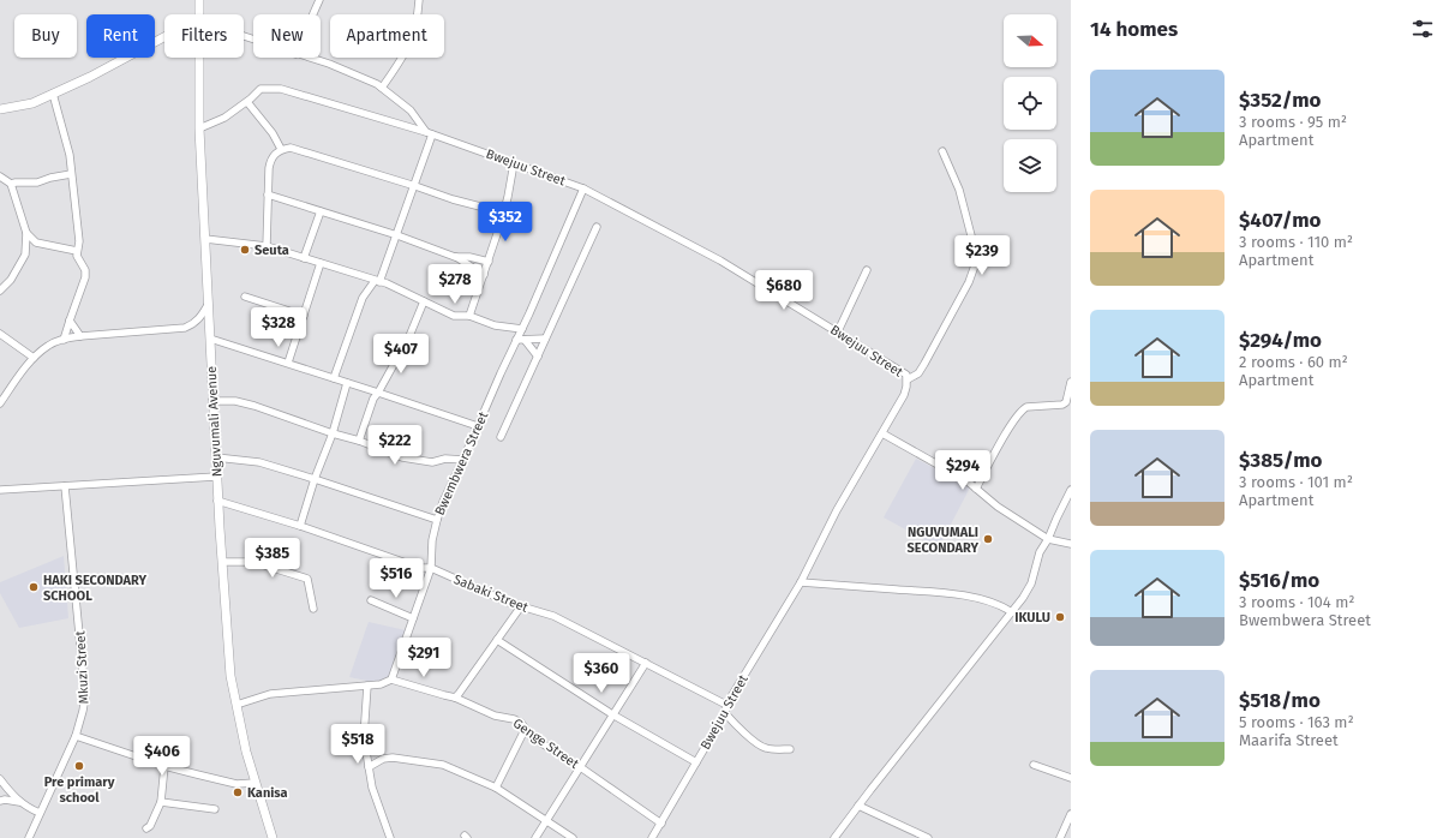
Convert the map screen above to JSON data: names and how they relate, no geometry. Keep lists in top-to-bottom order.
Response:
{
  "streets": {
    "street": [
      "Bwejuu Street",
      "Nguvumali Avenue",
      "Bwembwera Street",
      "Sabaki Street",
      "Mkuzi Street",
      "Genge Street"
    ]
  },
  "crossings": [
    ["Bwejuu Street", "Nguvumali Avenue"],
    ["Bwejuu Street", "Bwembwera Street"],
    ["Bwejuu Street", "Sabaki Street"],
    ["Bwejuu Street", "Genge Street"],
    ["Nguvumali Avenue", "Sabaki Street"],
    ["Bwembwera Street", "Sabaki Street"],
    ["Bwembwera Street", "Genge Street"]
  ],
  "places": [
    "Seuta",
    "NGUVUMALI SECONDARY",
    "HAKI SECONDARY SCHOOL",
    "IKULU",
    "Pre primary school",
    "Kanisa"
  ],
  "north": "right",
  "page": {
    "heading": "14 homes",
    "chip": [
      "Buy",
      "Rent",
      "Filters",
      "New",
      "Apartment"
    ],
    "list": [
      {
        "name": "$352/mo",
        "note": "3 rooms · 95 m² · Apartment"
      },
      {
        "name": "$407/mo",
        "note": "3 rooms · 110 m² · Apartment"
      },
      {
        "name": "$294/mo",
        "note": "2 rooms · 60 m² · Apartment"
      },
      {
        "name": "$385/mo",
        "note": "3 rooms · 101 m² · Apartment"
      },
      {
        "name": "$516/mo",
        "note": "3 rooms · 104 m² · Bwembwera Street"
      },
      {
        "name": "$518/mo",
        "note": "5 rooms · 163 m² · Maarifa Street"
      }
    ],
    "price": [
      "$352",
      "$239",
      "$278",
      "$680",
      "$328",
      "$407",
      "$222",
      "$294",
      "$385",
      "$516",
      "$291",
      "$360",
      "$518",
      "$406"
    ]
  }
}
